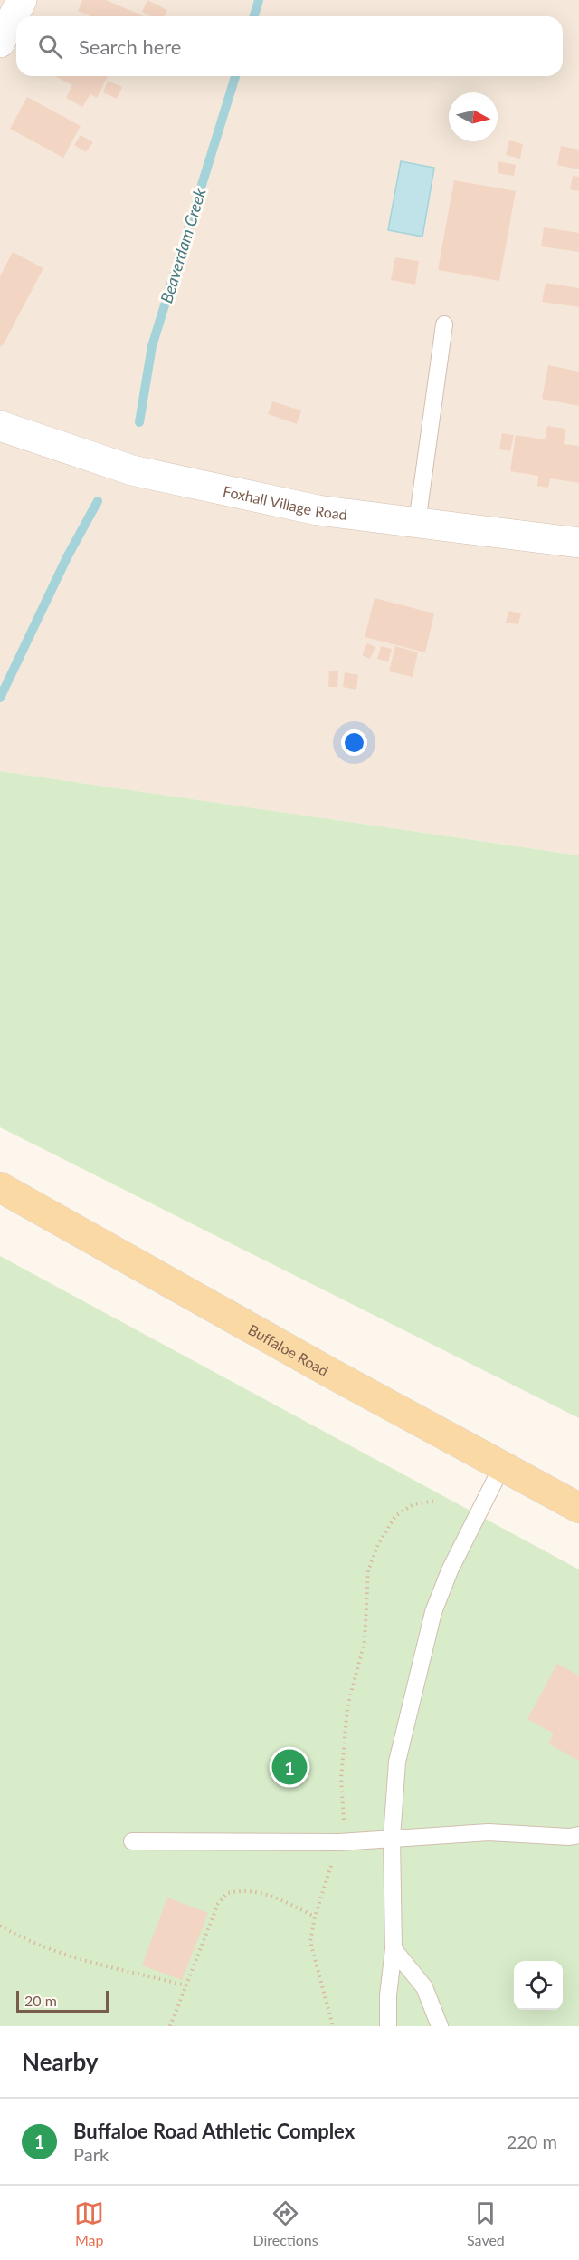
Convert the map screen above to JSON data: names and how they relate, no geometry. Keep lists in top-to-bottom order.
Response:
{
  "streets": {
    "main road": ["Buffaloe Road"],
    "street": ["Foxhall Village Road"]
  },
  "water": ["Beaverdam Creek"],
  "scale_bar": "20 m",
  "north": "right",
  "page": {
    "search": "Search here",
    "pins": "1",
    "scale": "20 m",
    "heading": "Nearby",
    "list": [
      {
        "mark": "1",
        "name": "Buffaloe Road Athletic Complex",
        "note": "Park",
        "value": "220 m"
      }
    ],
    "nav": ["Map", "Directions", "Saved"]
  }
}
